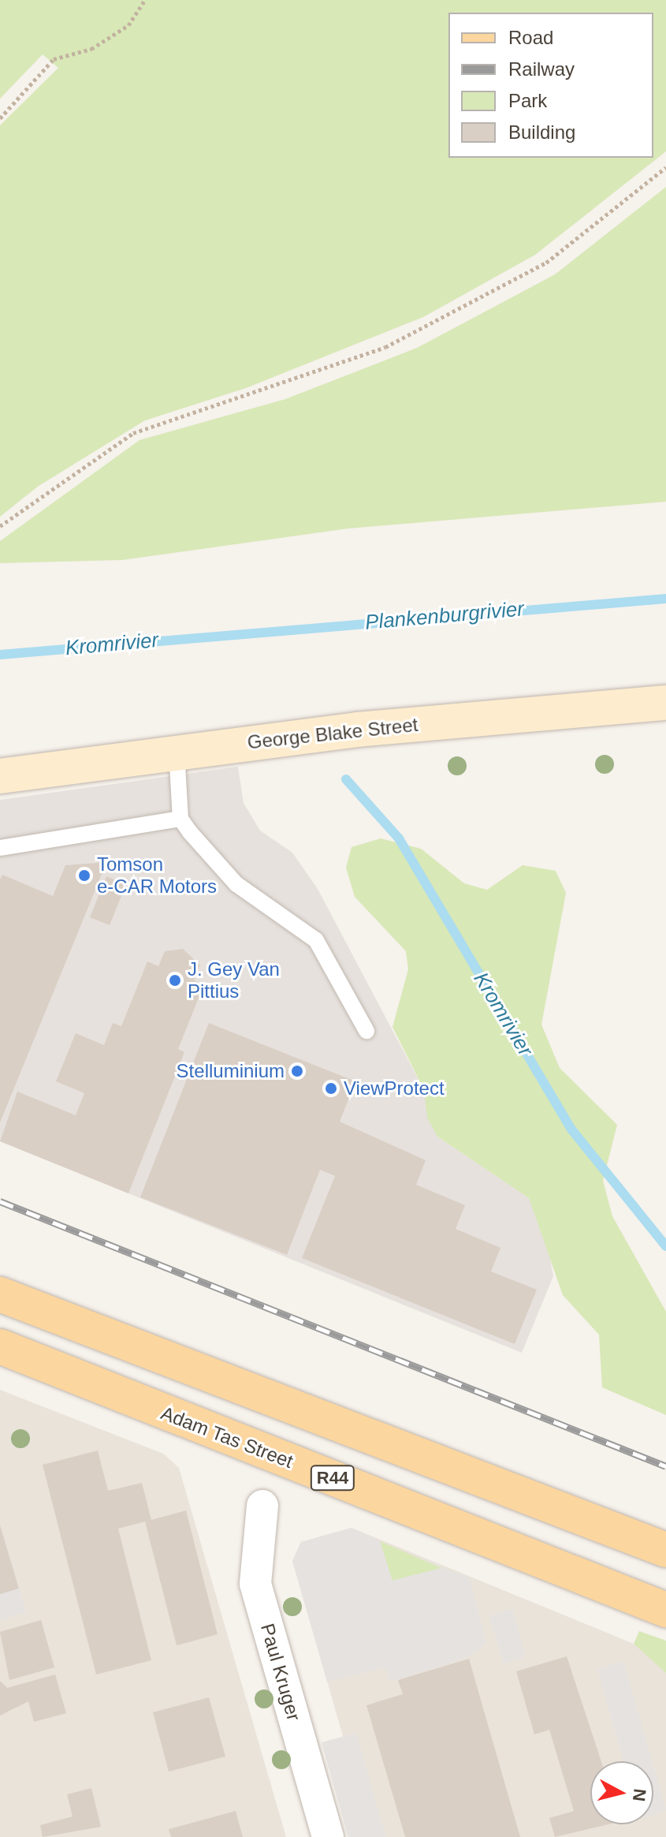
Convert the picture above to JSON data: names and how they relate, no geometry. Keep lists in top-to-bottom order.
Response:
{
  "streets": {
    "main road": ["Adam Tas Street", "R44"],
    "street": ["George Blake Street", "Paul Kruger"]
  },
  "water": ["Plankenburgrivier", "Kromrivier"],
  "places": [
    "Tomson e-CAR Motors",
    "J. Gey Van Pittius",
    "Stelluminium",
    "ViewProtect"
  ],
  "legend": [
    "Road",
    "Railway",
    "Park",
    "Building"
  ],
  "north": "right"
}
